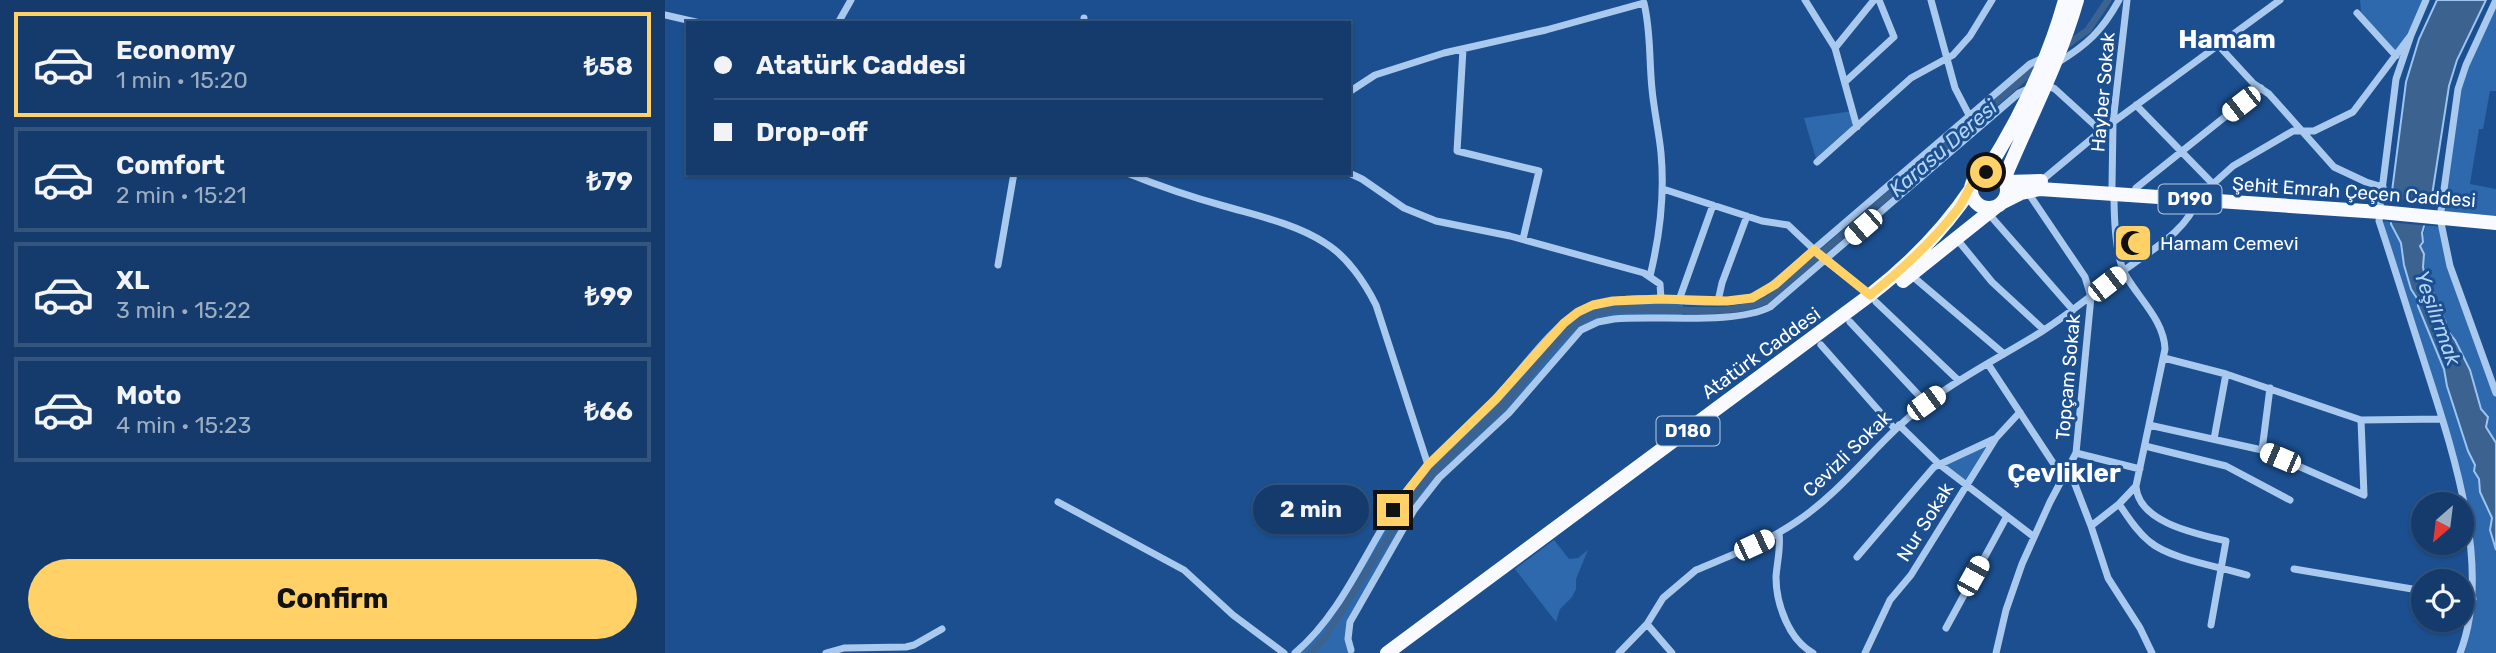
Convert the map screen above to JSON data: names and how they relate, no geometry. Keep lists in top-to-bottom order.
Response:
{
  "streets": {
    "highway": [
      "Şehit Emrah Çeçen Caddesi",
      "D190",
      "Atatürk Caddesi",
      "D180"
    ],
    "street": [
      "Hayber Sokak",
      "Topçam Sokak",
      "Cevizli Sokak",
      "Nur Sokak"
    ]
  },
  "crossings": [
    ["Hayber Sokak", "Şehit Emrah Çeçen Caddesi"],
    ["Hayber Sokak", "Cevizli Sokak"],
    ["Şehit Emrah Çeçen Caddesi", "D190"],
    ["Şehit Emrah Çeçen Caddesi", "Atatürk Caddesi"],
    ["Şehit Emrah Çeçen Caddesi", "Cevizli Sokak"],
    ["Topçam Sokak", "Cevizli Sokak"]
  ],
  "districts": ["Hamam", "Çevlikler"],
  "water": ["Karasu Deresi", "Yeşilırmak"],
  "places": {
    "mosque": ["Hamam Cemevi"]
  },
  "north": "bottom left",
  "page": {
    "list": [
      {
        "name": "Economy",
        "note": "1 min · 15:20",
        "value": "₺58"
      },
      {
        "name": "Comfort",
        "note": "2 min · 15:21",
        "value": "₺79"
      },
      {
        "name": "XL",
        "note": "3 min · 15:22",
        "value": "₺99"
      },
      {
        "name": "Moto",
        "note": "4 min · 15:23",
        "value": "₺66"
      }
    ],
    "banner": ["Atatürk Caddesi", "Drop-off"],
    "bubble": "2 min",
    "buttons": "Confirm"
  }
}
